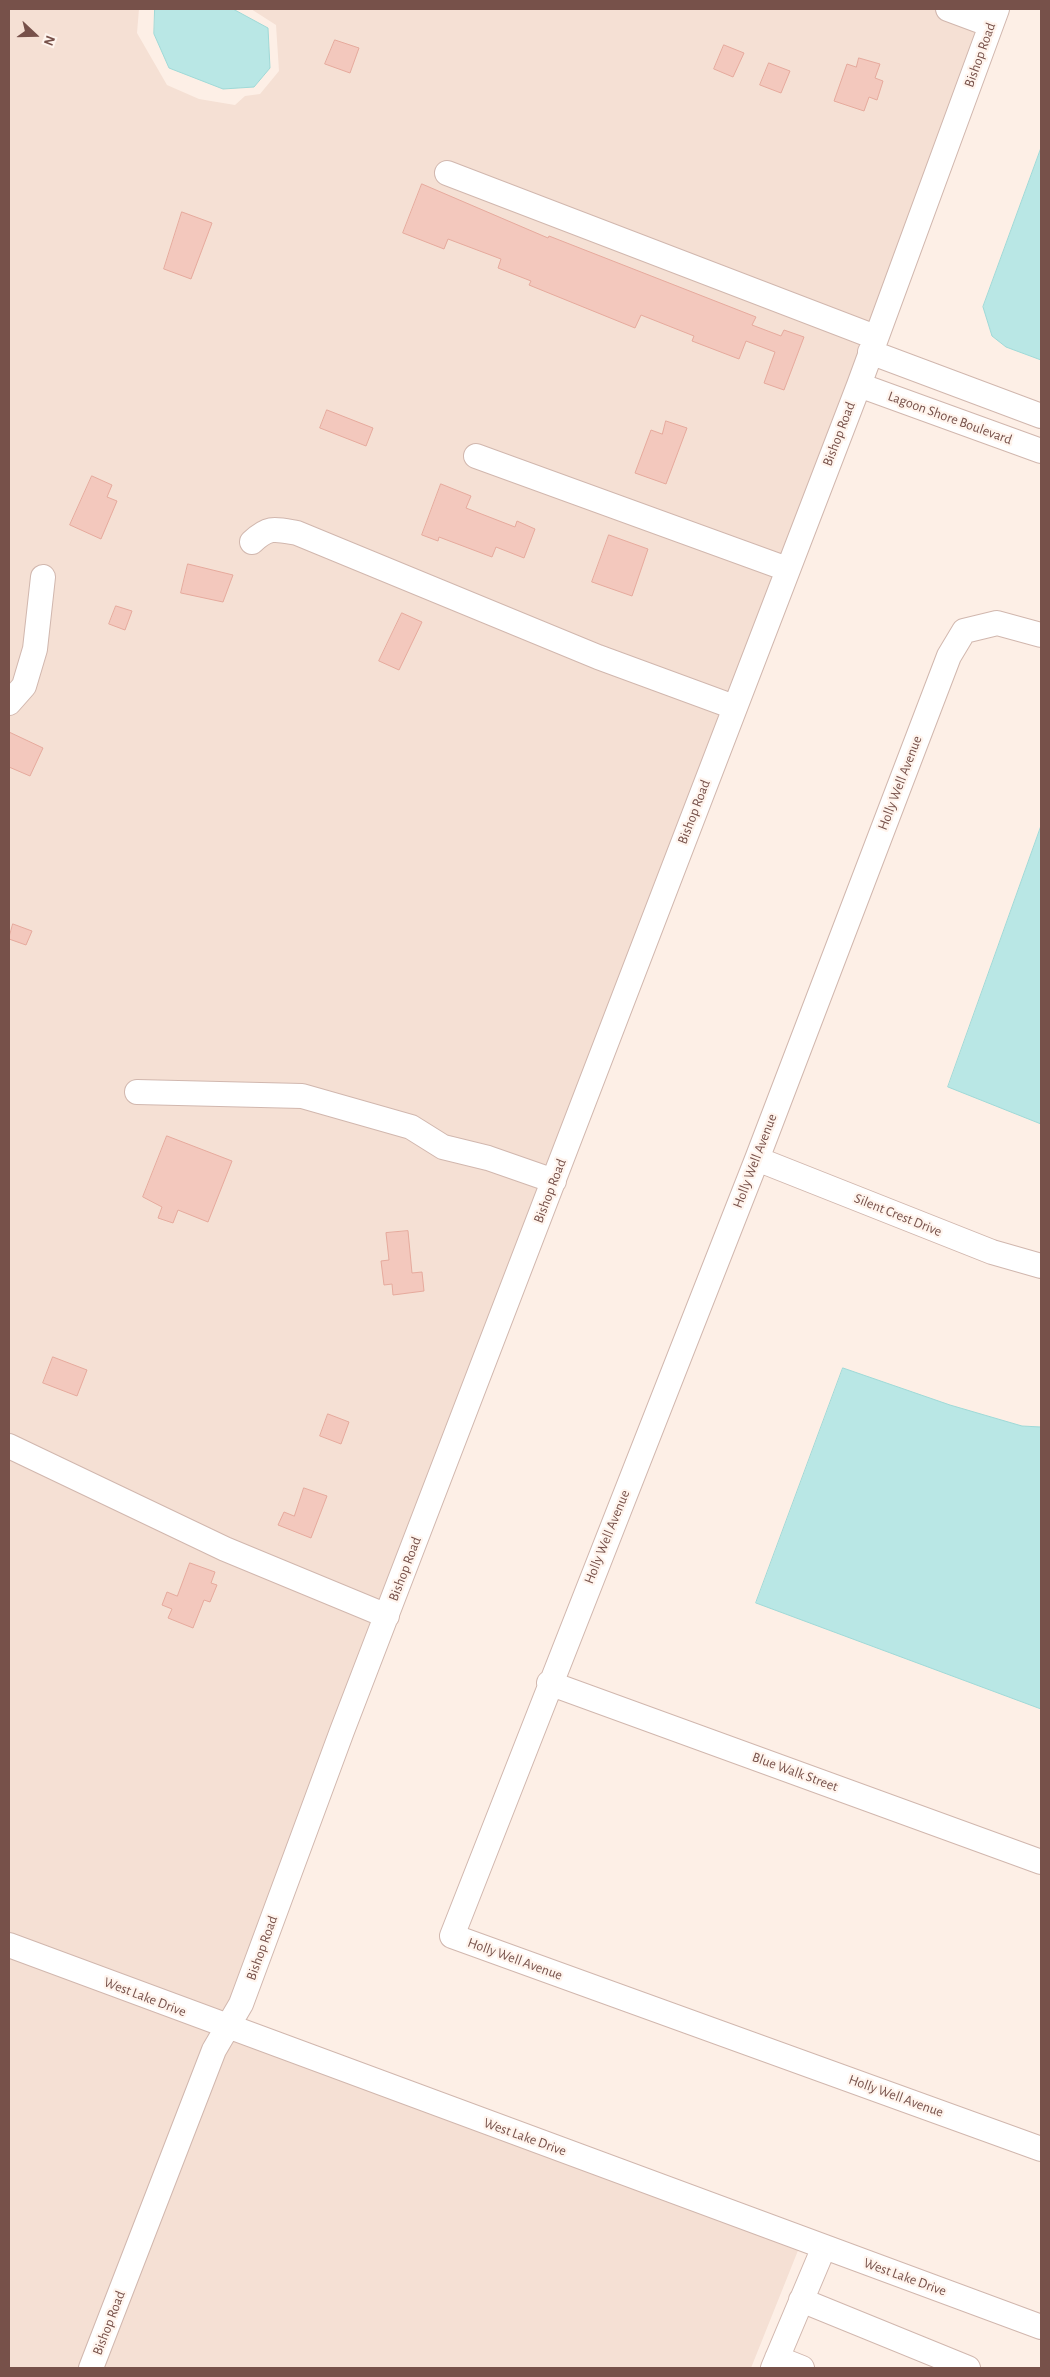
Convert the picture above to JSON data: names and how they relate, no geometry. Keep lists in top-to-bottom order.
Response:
{
  "streets": {
    "street": [
      "Bishop Road",
      "Lagoon Shore Boulevard",
      "Holly Well Avenue",
      "Silent Crest Drive",
      "Blue Walk Street",
      "West Lake Drive"
    ]
  },
  "crossings": [
    ["Bishop Road", "Lagoon Shore Boulevard"],
    ["Bishop Road", "West Lake Drive"],
    ["Holly Well Avenue", "Silent Crest Drive"],
    ["Holly Well Avenue", "Blue Walk Street"]
  ],
  "north": "right"
}
